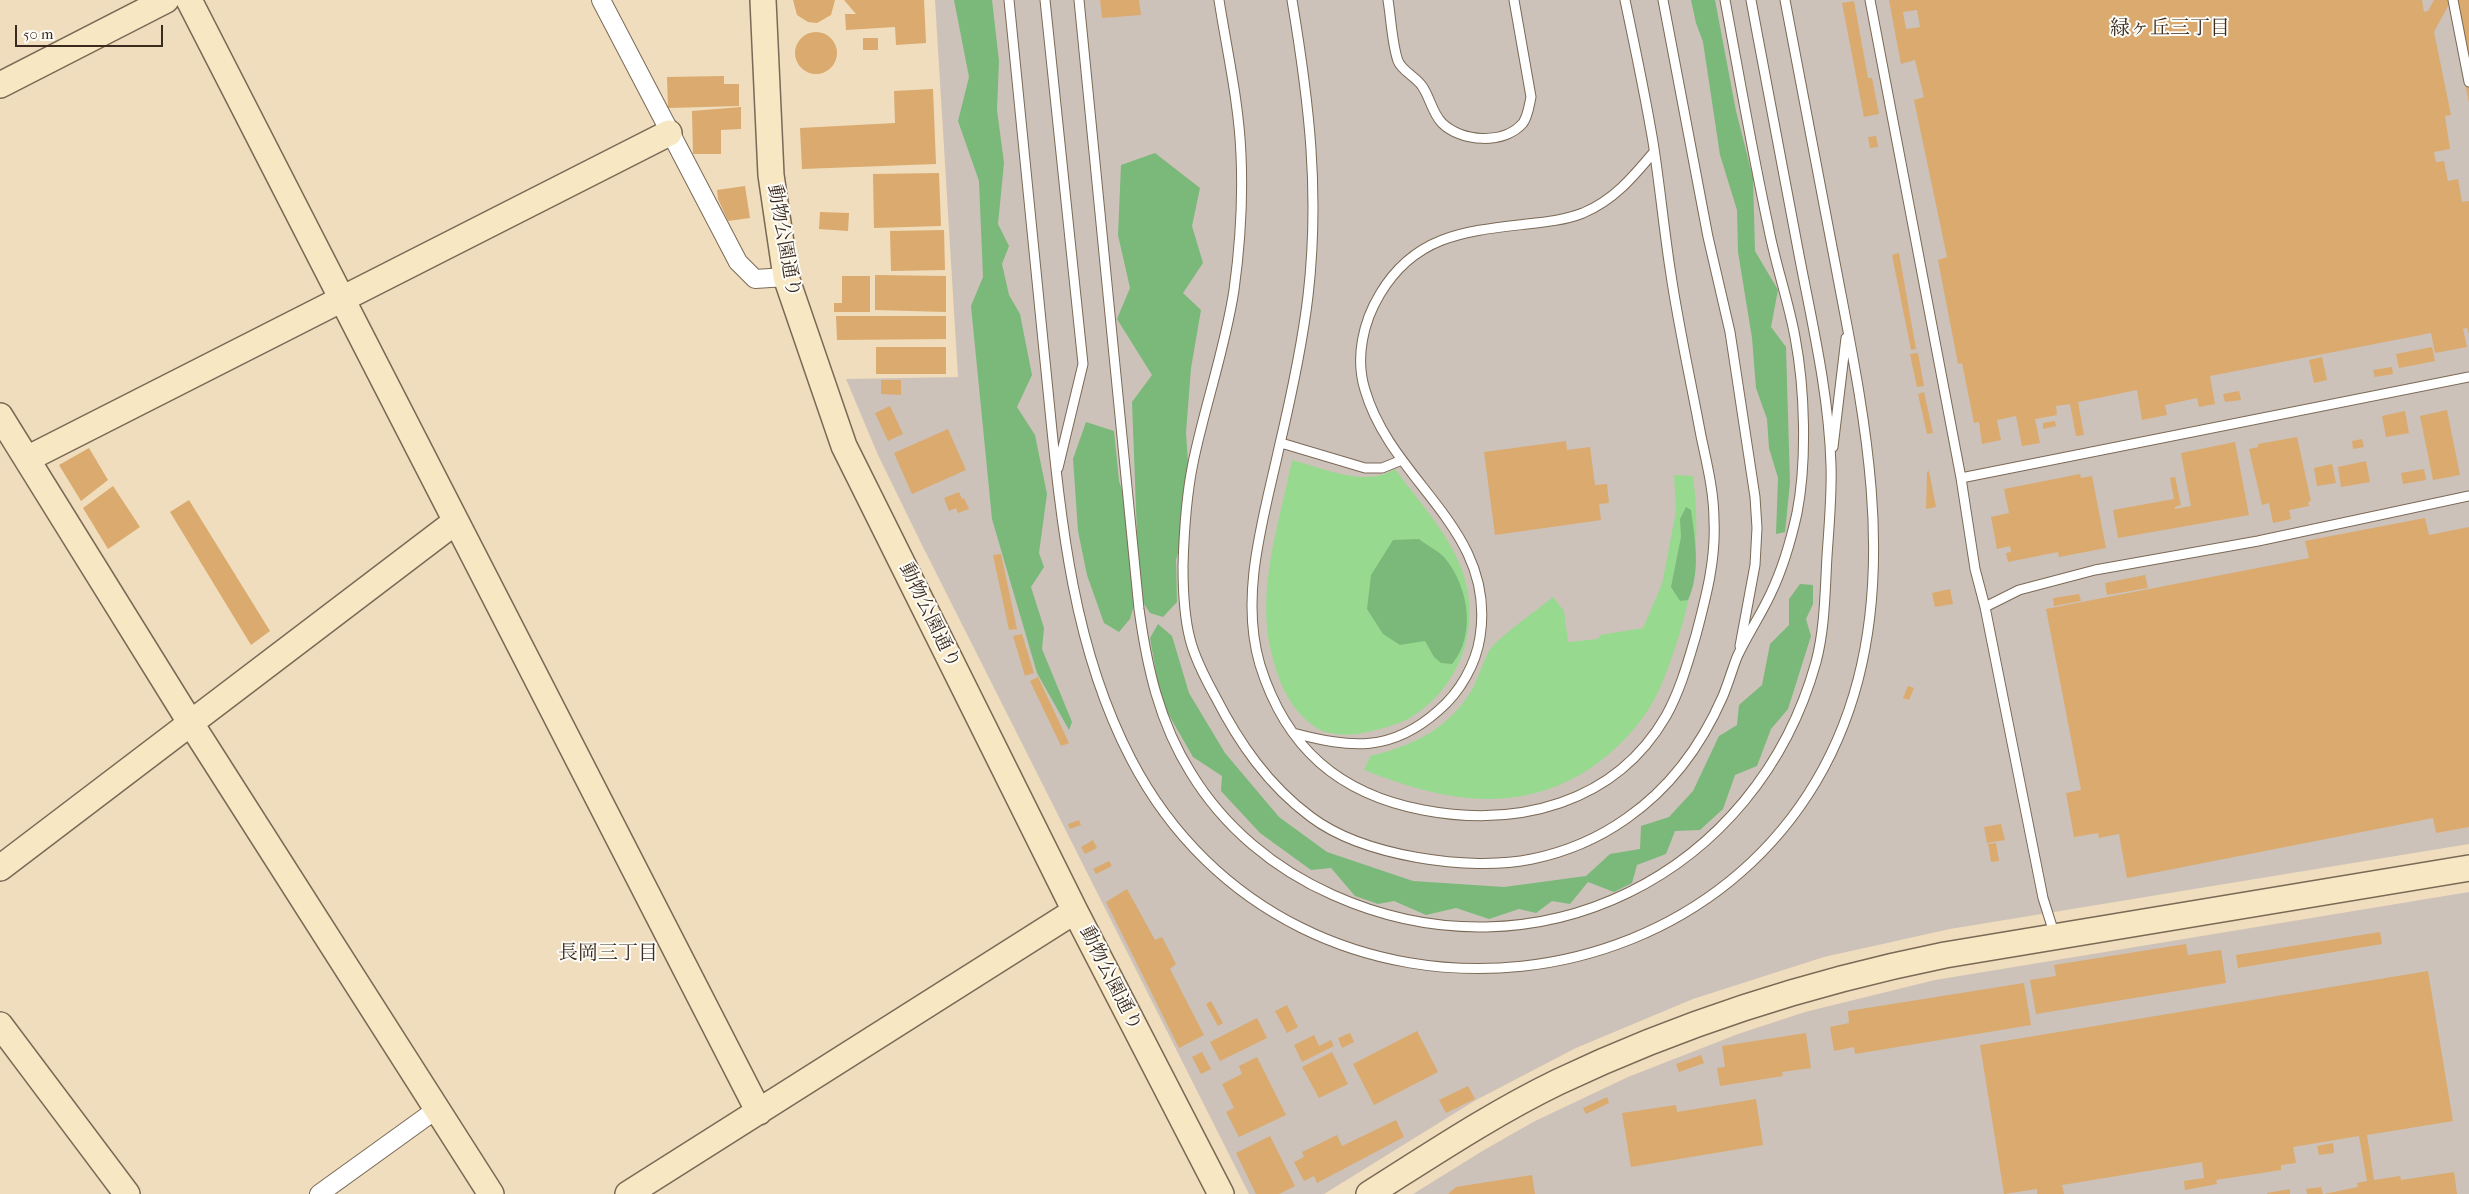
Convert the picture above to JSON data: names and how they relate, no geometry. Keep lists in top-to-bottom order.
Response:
{
  "streets": {
    "street": ["動物公園通り"]
  },
  "districts": ["緑ヶ丘三丁目", "長岡三丁目"],
  "scale_bar": "50 m"
}
